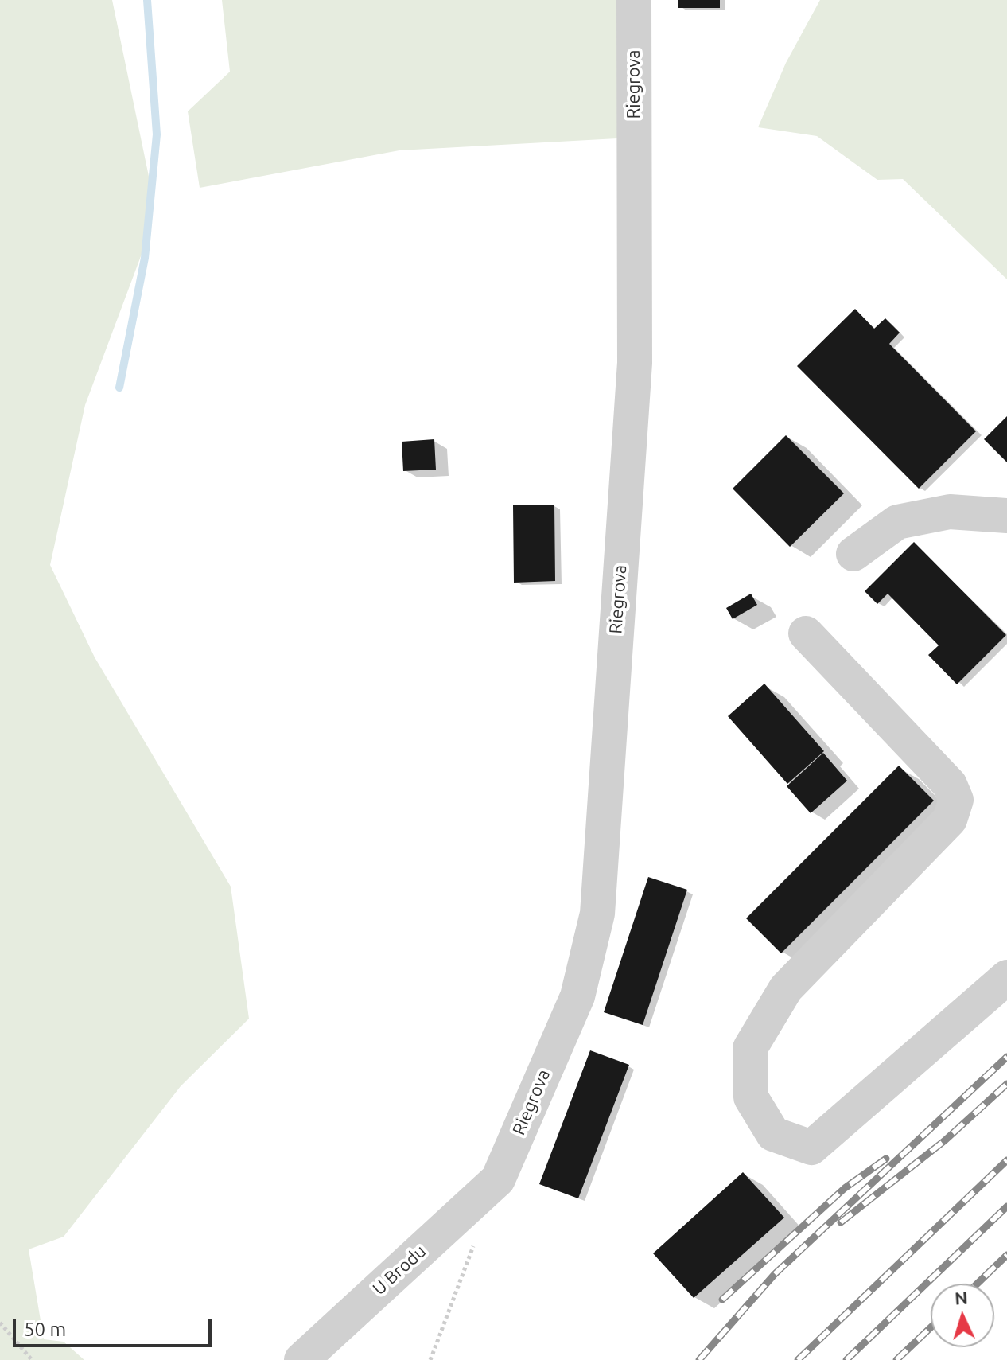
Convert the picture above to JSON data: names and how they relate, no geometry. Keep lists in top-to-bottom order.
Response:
{
  "streets": {
    "street": ["Riegrova", "U Brodu"]
  },
  "crossings": [
    ["Riegrova", "U Brodu"]
  ],
  "scale_bar": "50 m",
  "north": "top"
}
